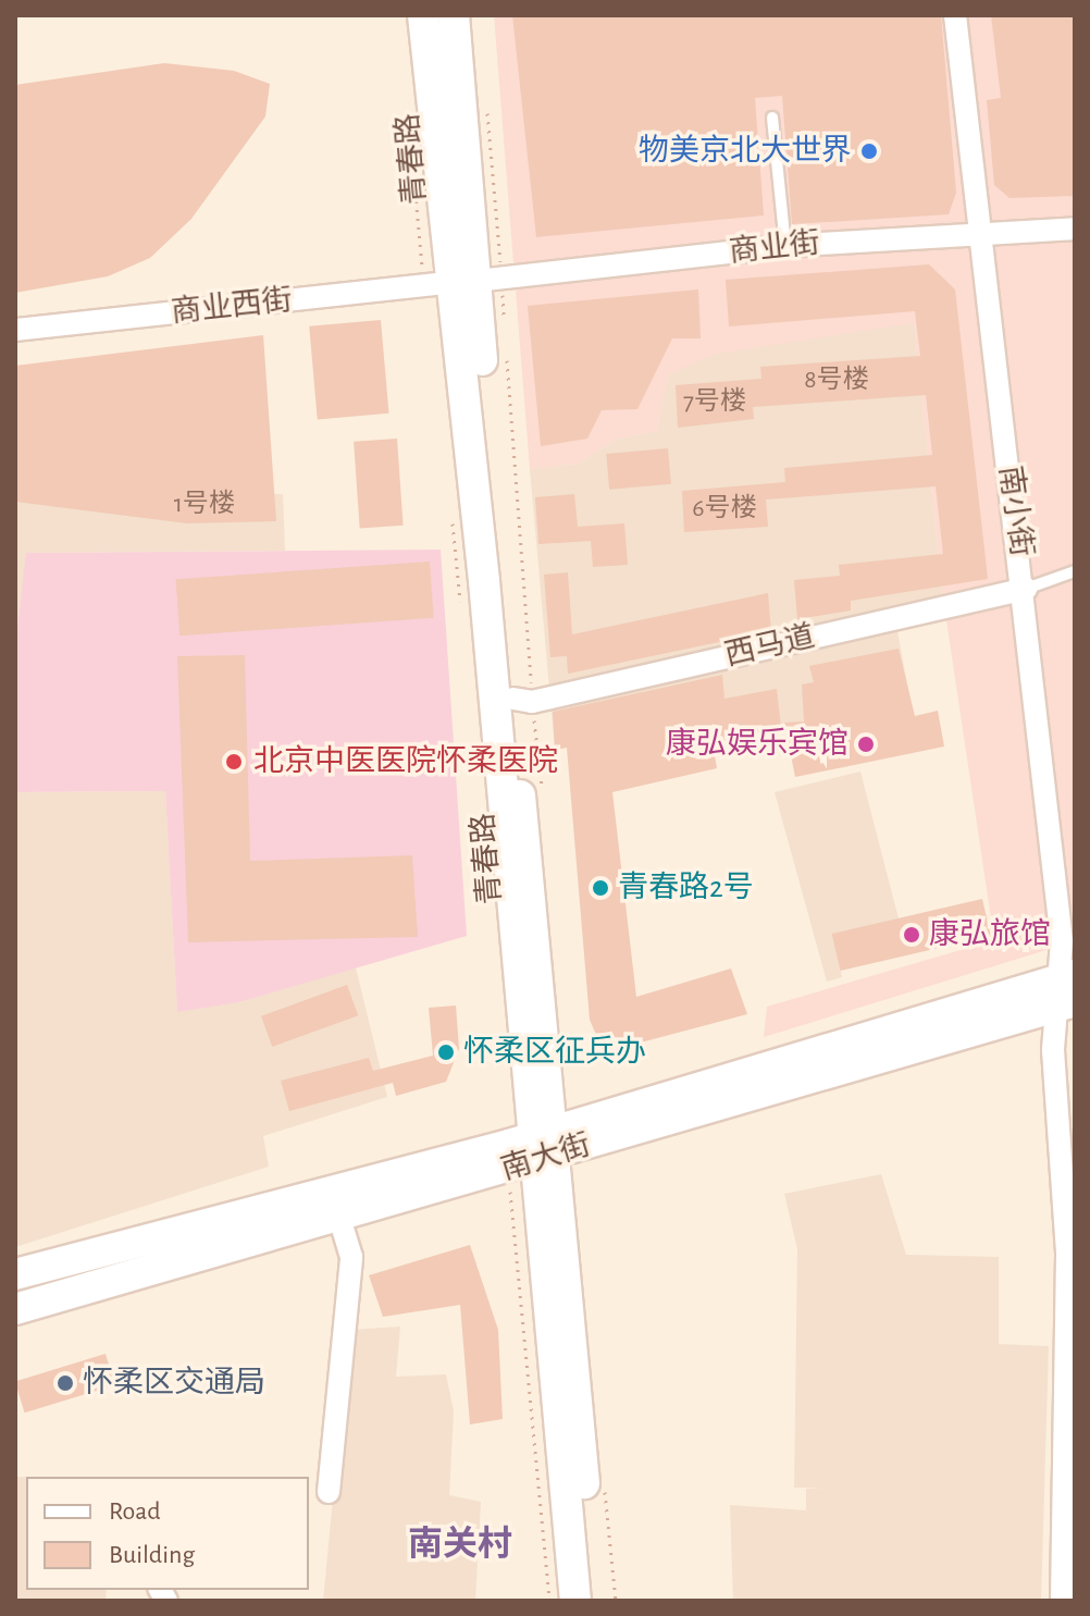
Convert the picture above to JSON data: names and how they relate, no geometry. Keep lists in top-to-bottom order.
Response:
{
  "streets": {
    "main road": ["青春路", "南大街"],
    "street": [
      "商业街",
      "商业西街",
      "南小街",
      "西马道"
    ]
  },
  "crossings": [
    ["青春路", "商业街"],
    ["青春路", "商业西街"],
    ["青春路", "西马道"],
    ["青春路", "南大街"],
    ["商业街", "商业西街"],
    ["商业街", "南小街"],
    ["南小街", "西马道"],
    ["南小街", "南大街"]
  ],
  "districts": ["南关村"],
  "places": [
    "物美京北大世界",
    "康弘娱乐宾馆",
    "北京中医医院怀柔医院",
    "青春路2号",
    "康弘旅馆",
    "怀柔区征兵办",
    "怀柔区交通局"
  ],
  "house_numbers": [
    "8号楼",
    "7号楼",
    "1号楼",
    "6号楼"
  ],
  "legend": ["Road", "Building"]
}
